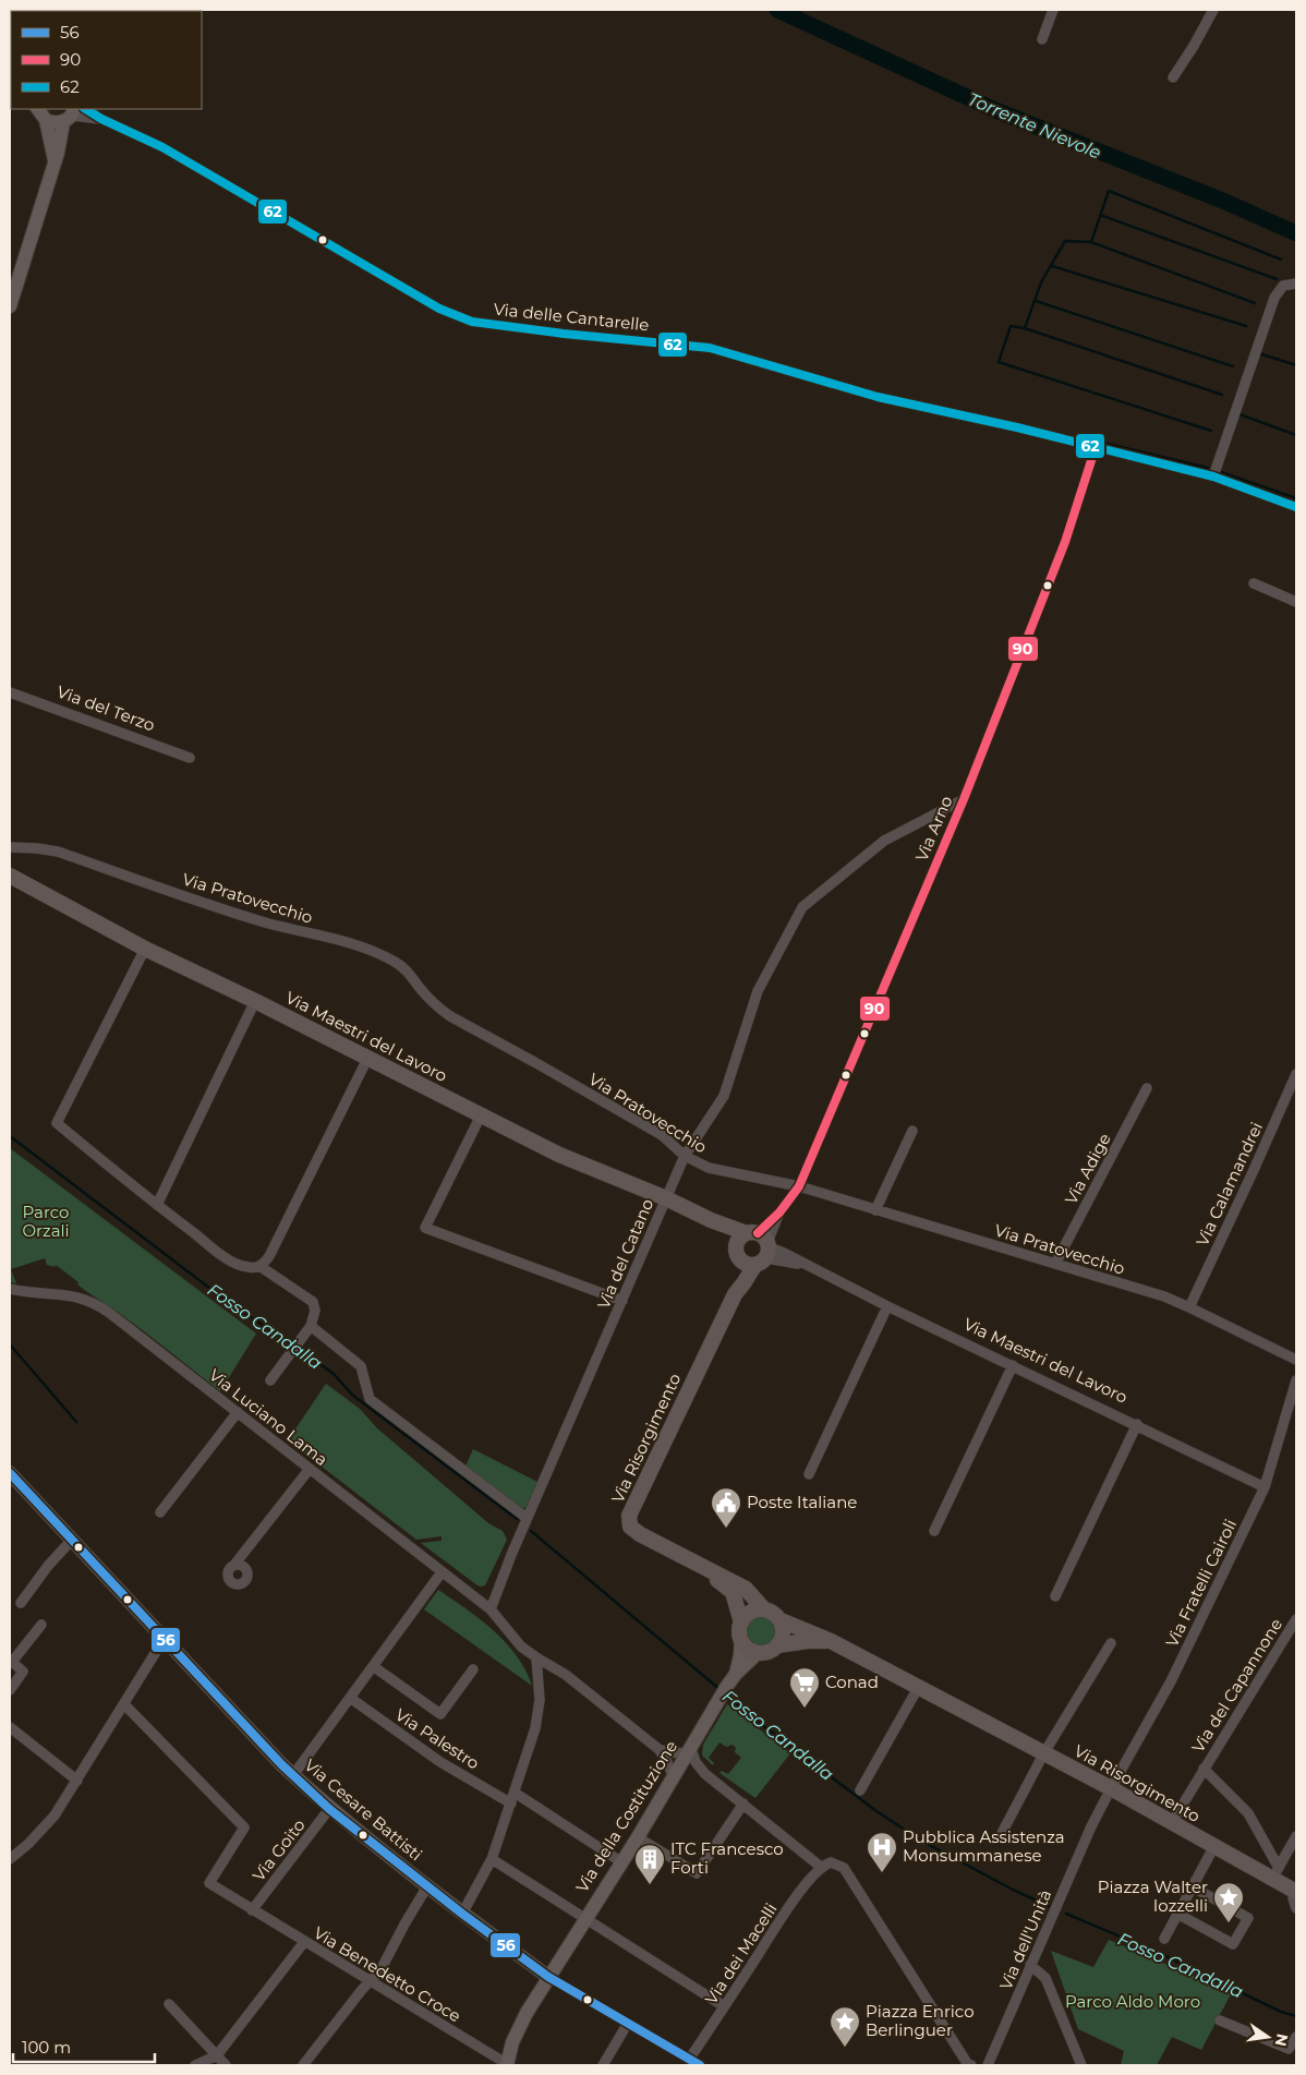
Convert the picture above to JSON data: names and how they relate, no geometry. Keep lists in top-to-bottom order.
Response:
{
  "streets": {
    "main road": ["Via Maestri del Lavoro", "Via Risorgimento"],
    "street": [
      "Via delle Cantarelle",
      "Via del Terzo",
      "Via Arno",
      "Via Pratovecchio",
      "Via Adige",
      "Via Calamandrei",
      "Via del Catano",
      "Via Luciano Lama",
      "Via Fratelli Cairoli",
      "Via del Capannone",
      "Via Palestro",
      "Via Cesare Battisti",
      "Via della Costituzione",
      "Via Goito",
      "Via dell'Unità",
      "Via dei Macelli",
      "Via Benedetto Croce"
    ]
  },
  "crossings": [
    ["Via delle Cantarelle", "Via Arno"],
    ["Via Arno", "Via Pratovecchio"],
    ["Via Arno", "Via Maestri del Lavoro"],
    ["Via Arno", "Via del Catano"],
    ["Via Arno", "Via Risorgimento"],
    ["Via Pratovecchio", "Via Adige"],
    ["Via Pratovecchio", "Via Calamandrei"],
    ["Via Pratovecchio", "Via del Catano"],
    ["Via Maestri del Lavoro", "Via del Catano"],
    ["Via Maestri del Lavoro", "Via Risorgimento"],
    ["Via Maestri del Lavoro", "Via Fratelli Cairoli"],
    ["Via del Catano", "Via Luciano Lama"],
    ["Via Risorgimento", "Via Fratelli Cairoli"],
    ["Via Risorgimento", "Via del Capannone"],
    ["Via Risorgimento", "Via della Costituzione"],
    ["Via Risorgimento", "Via dell'Unità"],
    ["Via Fratelli Cairoli", "Via dell'Unità"],
    ["Via Cesare Battisti", "Via della Costituzione"],
    ["Via Cesare Battisti", "Via Goito"],
    ["Via Cesare Battisti", "Via dei Macelli"],
    ["Via della Costituzione", "Via Benedetto Croce"],
    ["Via Goito", "Via Benedetto Croce"]
  ],
  "water": ["Torrente Nievole", "Fosso Candalla"],
  "parks": ["Parco Orzali", "Parco Aldo Moro"],
  "places": {
    "public building": ["Poste Italiane"],
    "supermarket": ["Conad"],
    "hospital": ["Pubblica Assistenza Monsummanese"],
    "building": ["ITC Francesco Forti"],
    "place": ["Piazza Walter Iozzelli", "Piazza Enrico Berlinguer"]
  },
  "lines": ["transit line 62", "transit line 90", "transit line 56"],
  "legend": ["56", "90", "62"],
  "scale_bar": "100 m",
  "north": "right"
}
